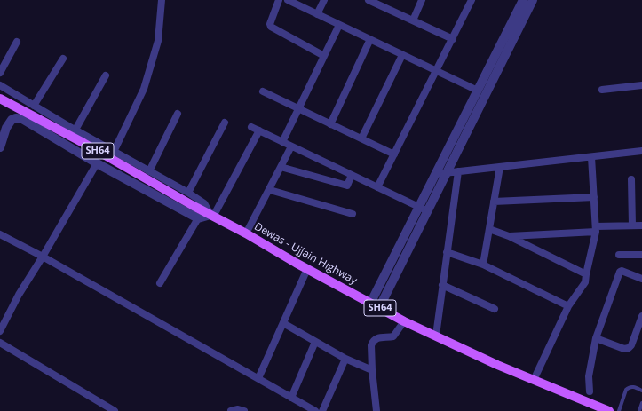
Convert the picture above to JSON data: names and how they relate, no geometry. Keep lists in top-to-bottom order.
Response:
{
  "streets": {
    "main road": ["SH64", "Dewas - Ujjain Highway"]
  }
}
